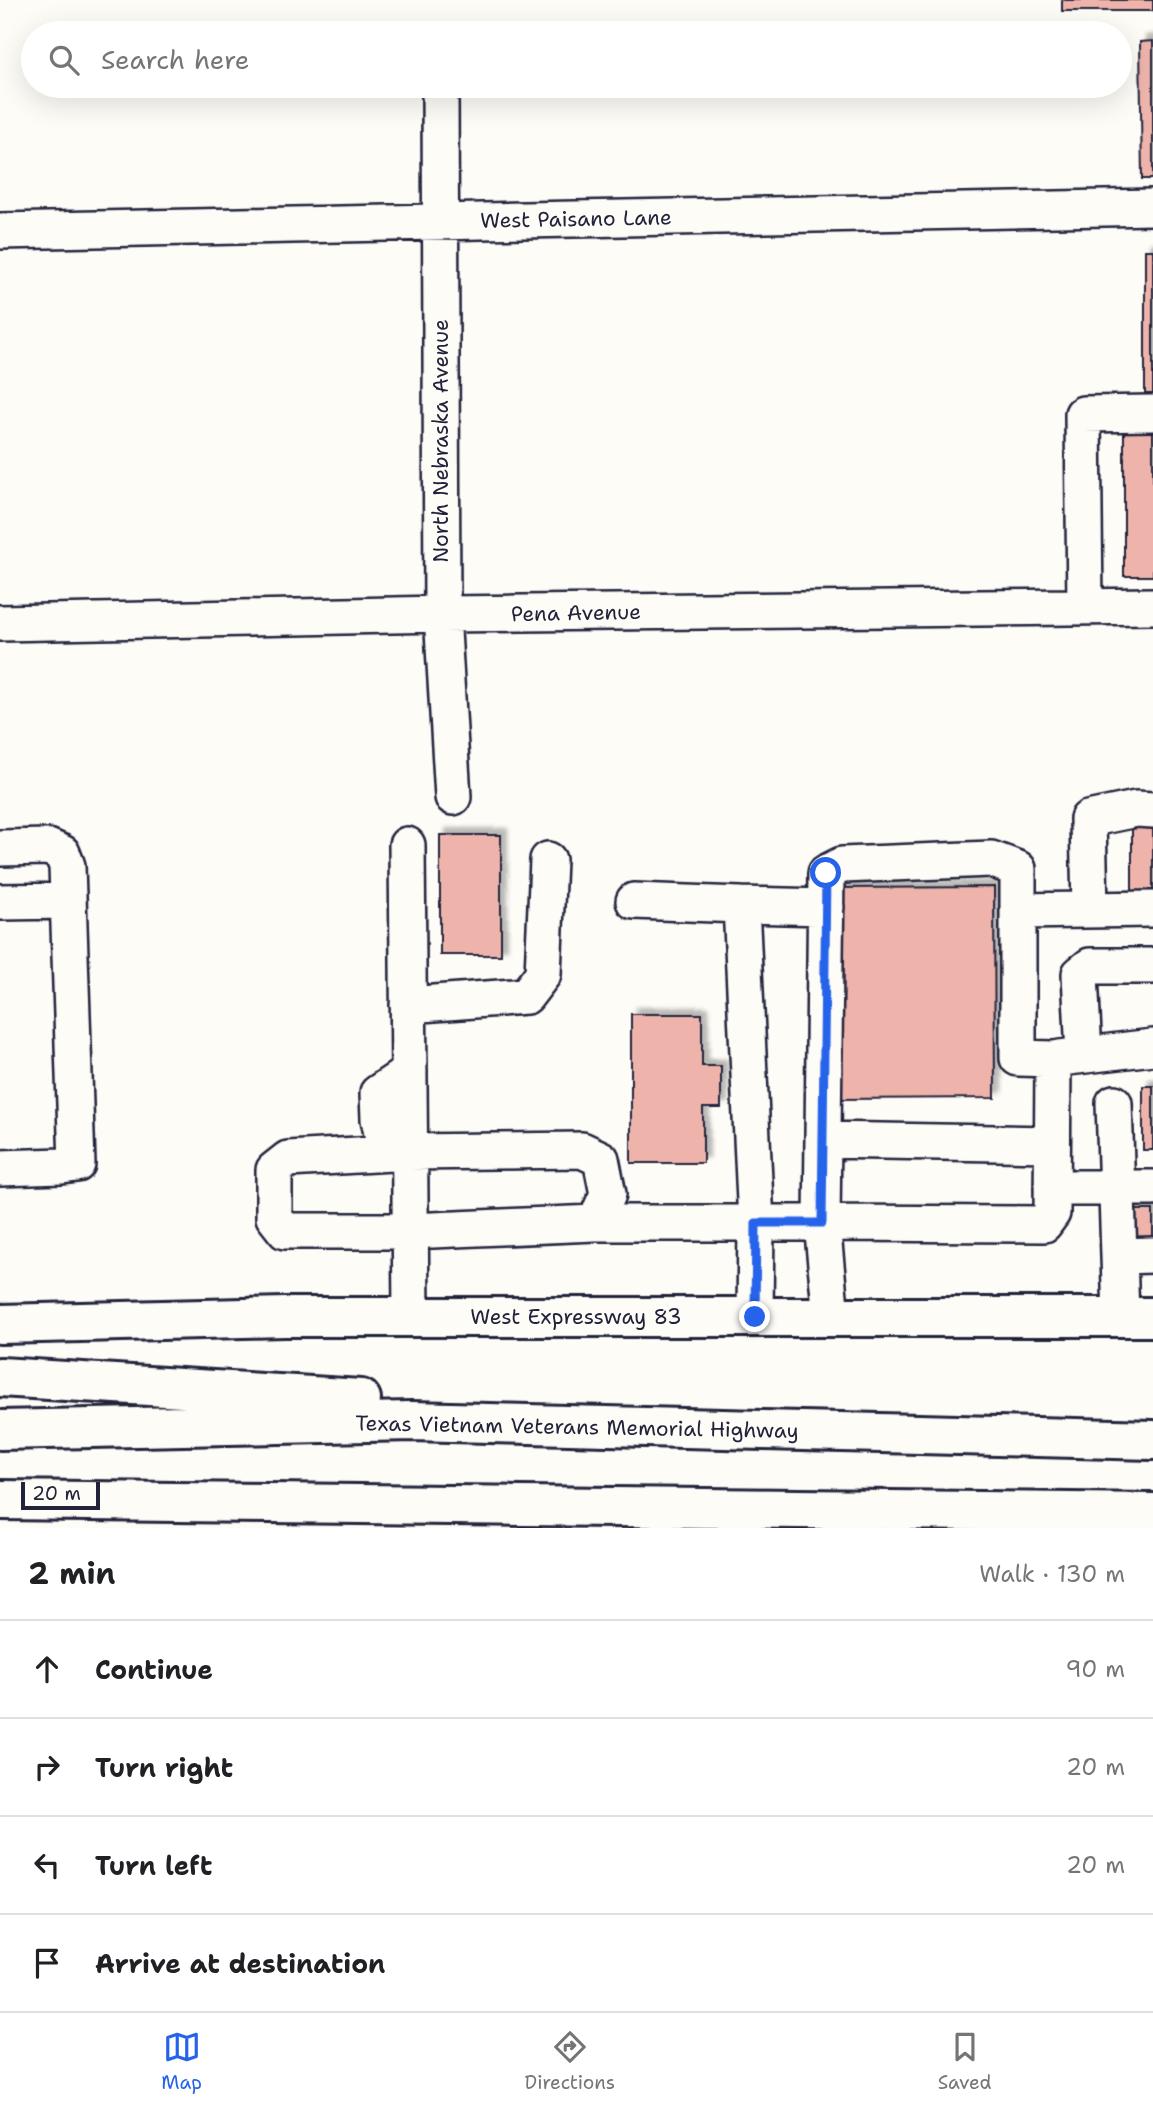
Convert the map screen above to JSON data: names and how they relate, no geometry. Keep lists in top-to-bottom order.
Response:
{
  "streets": {
    "main road": ["West Expressway 83", "Texas Vietnam Veterans Memorial Highway"],
    "street": ["West Paisano Lane", "North Nebraska Avenue", "Pena Avenue"]
  },
  "crossings": [
    ["West Paisano Lane", "North Nebraska Avenue"],
    ["North Nebraska Avenue", "Pena Avenue"]
  ],
  "scale_bar": "20 m",
  "page": {
    "search": "Search here",
    "scale": "20 m",
    "heading": ["2 min", "Walk · 130 m"],
    "list": [
      ["Continue", "90 m"],
      ["Turn right", "20 m"],
      ["Turn left", "20 m"],
      "Arrive at destination"
    ],
    "nav": ["Map", "Directions", "Saved"]
  }
}
